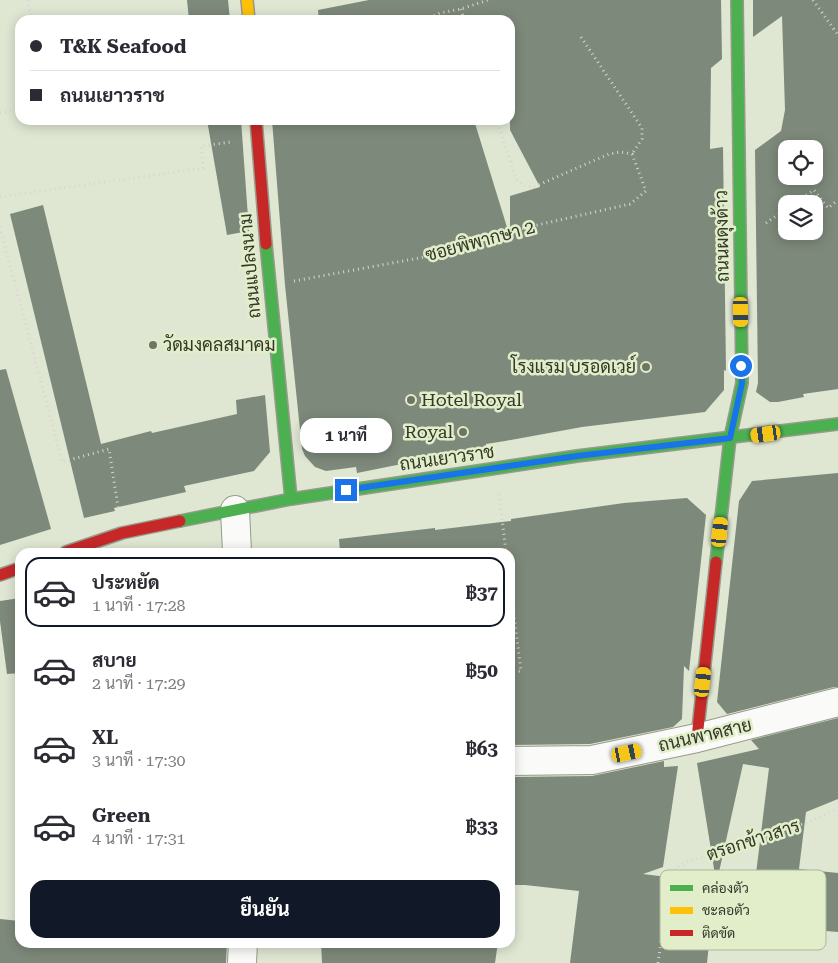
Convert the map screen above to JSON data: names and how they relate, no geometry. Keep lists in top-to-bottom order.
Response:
{
  "streets": {
    "street": [
      "ถนนผดุงด้าว",
      "ถนนแปลงนาม",
      "ถนนเยาวราช",
      "ถนนพาดสาย"
    ],
    "path": ["ซอยพิพากษา 2", "ตรอกข้าวสาร"]
  },
  "crossings": [
    ["ถนนผดุงด้าว", "ถนนเยาวราช"],
    ["ถนนผดุงด้าว", "ถนนพาดสาย"],
    ["ซอยพิพากษา 2", "ถนนแปลงนาม"],
    ["ถนนแปลงนาม", "ถนนเยาวราช"]
  ],
  "places": [
    "วัดมงคลสมาคม",
    "โรงแรม บรอดเวย์",
    "Hotel Royal",
    "Royal"
  ],
  "legend": ["คล่องตัว", "ชะลอตัว", "ติดขัด"],
  "page": {
    "banner": ["T&K Seafood", "ถนนเยาวราช"],
    "bubble": "1 นาที",
    "list": [
      {
        "name": "ประหยัด",
        "note": "1 นาที · 17:28",
        "value": "฿37"
      },
      {
        "name": "สบาย",
        "note": "2 นาที · 17:29",
        "value": "฿50"
      },
      {
        "name": "XL",
        "note": "3 นาที · 17:30",
        "value": "฿63"
      },
      {
        "name": "Green",
        "note": "4 นาที · 17:31",
        "value": "฿33"
      }
    ],
    "buttons": "ยืนยัน"
  }
}
